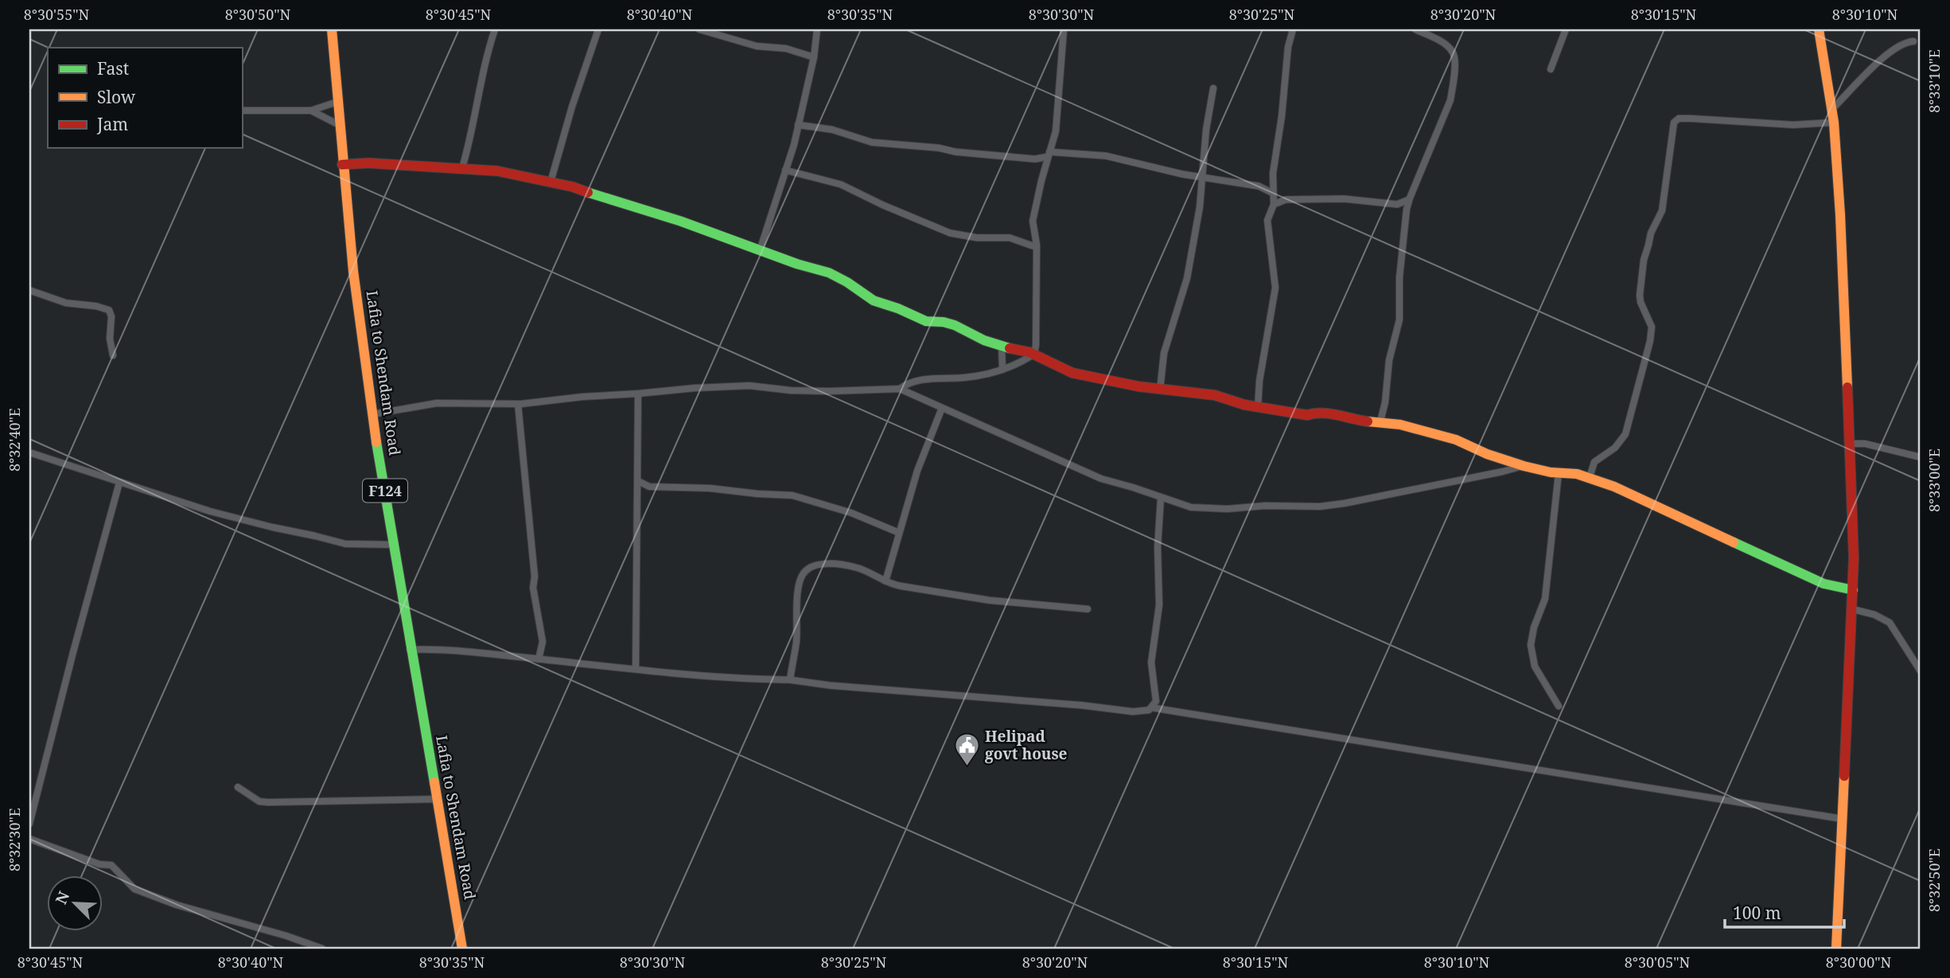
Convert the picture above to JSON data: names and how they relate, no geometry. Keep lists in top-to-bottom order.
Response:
{
  "streets": {
    "street": ["Lafia to Shendam Road", "F124"]
  },
  "places": {
    "public building": ["Helipad govt house"]
  },
  "legend": ["Fast", "Slow", "Jam"],
  "scale_bar": "100 m",
  "north": "top left",
  "coordinates": [
    "8°30'55\"N",
    "8°30'50\"N",
    "8°30'45\"N",
    "8°30'40\"N",
    "8°30'35\"N",
    "8°30'30\"N",
    "8°30'25\"N",
    "8°30'20\"N",
    "8°30'15\"N",
    "8°30'10\"N",
    "8°33'10\"E",
    "8°32'40\"E",
    "8°33'00\"E",
    "8°32'30\"E",
    "8°32'50\"E",
    "8°30'05\"N",
    "8°30'00\"N"
  ]
}
